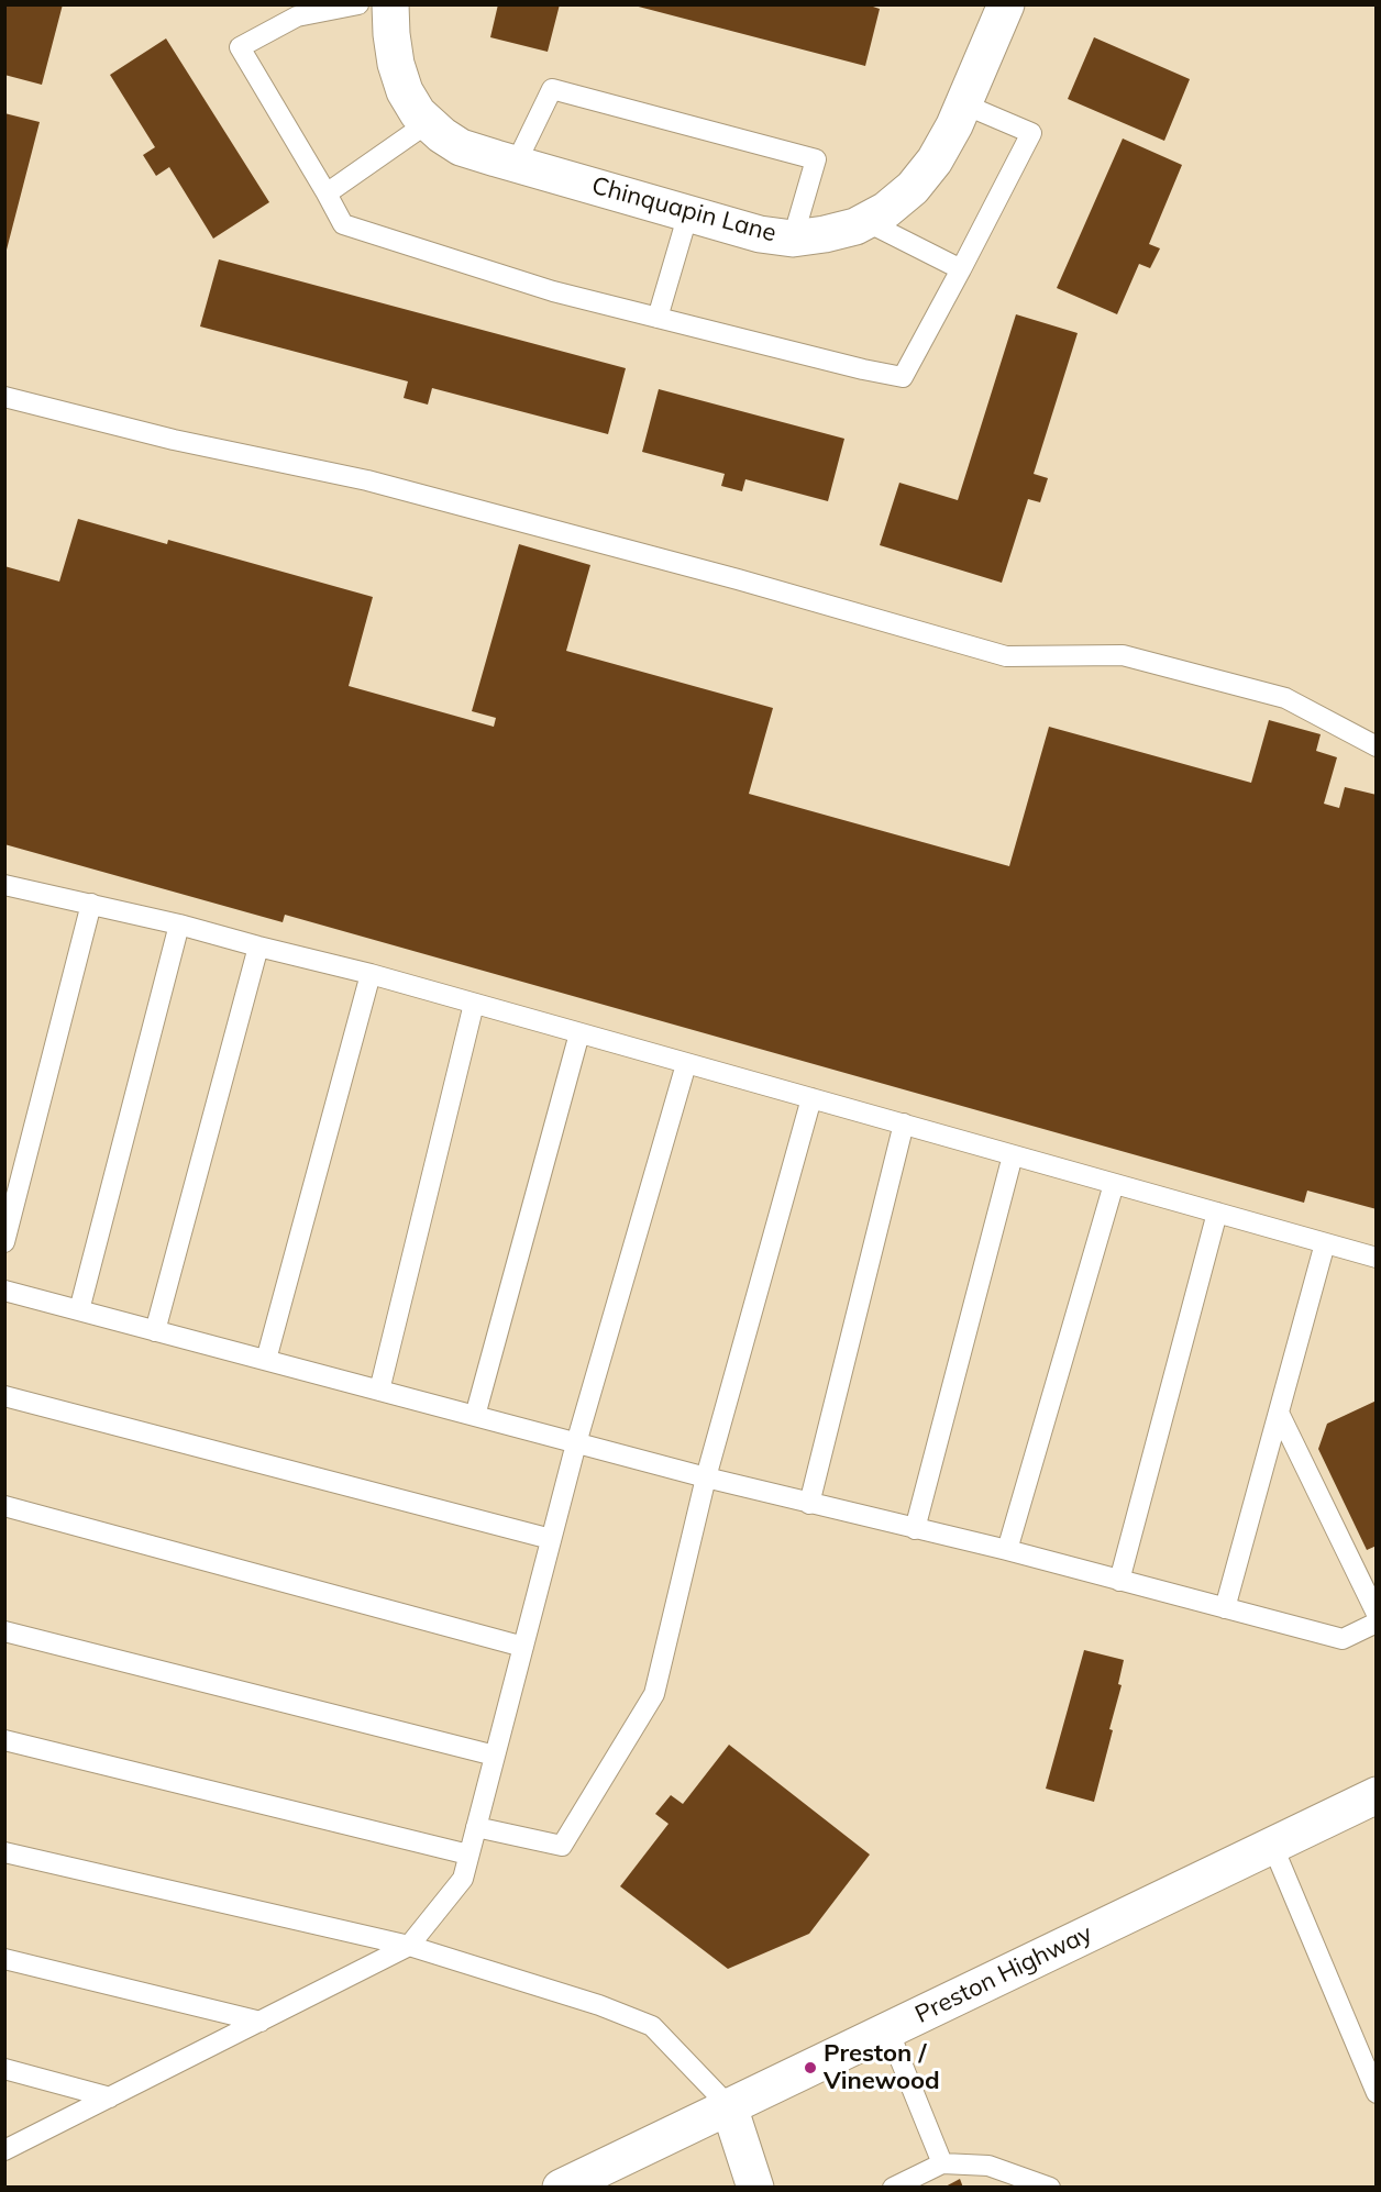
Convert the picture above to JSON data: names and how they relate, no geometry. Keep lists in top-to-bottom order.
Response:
{
  "streets": {
    "street": ["Chinquapin Lane", "Preston Highway"]
  },
  "places": ["Preston / Vinewood"]
}
